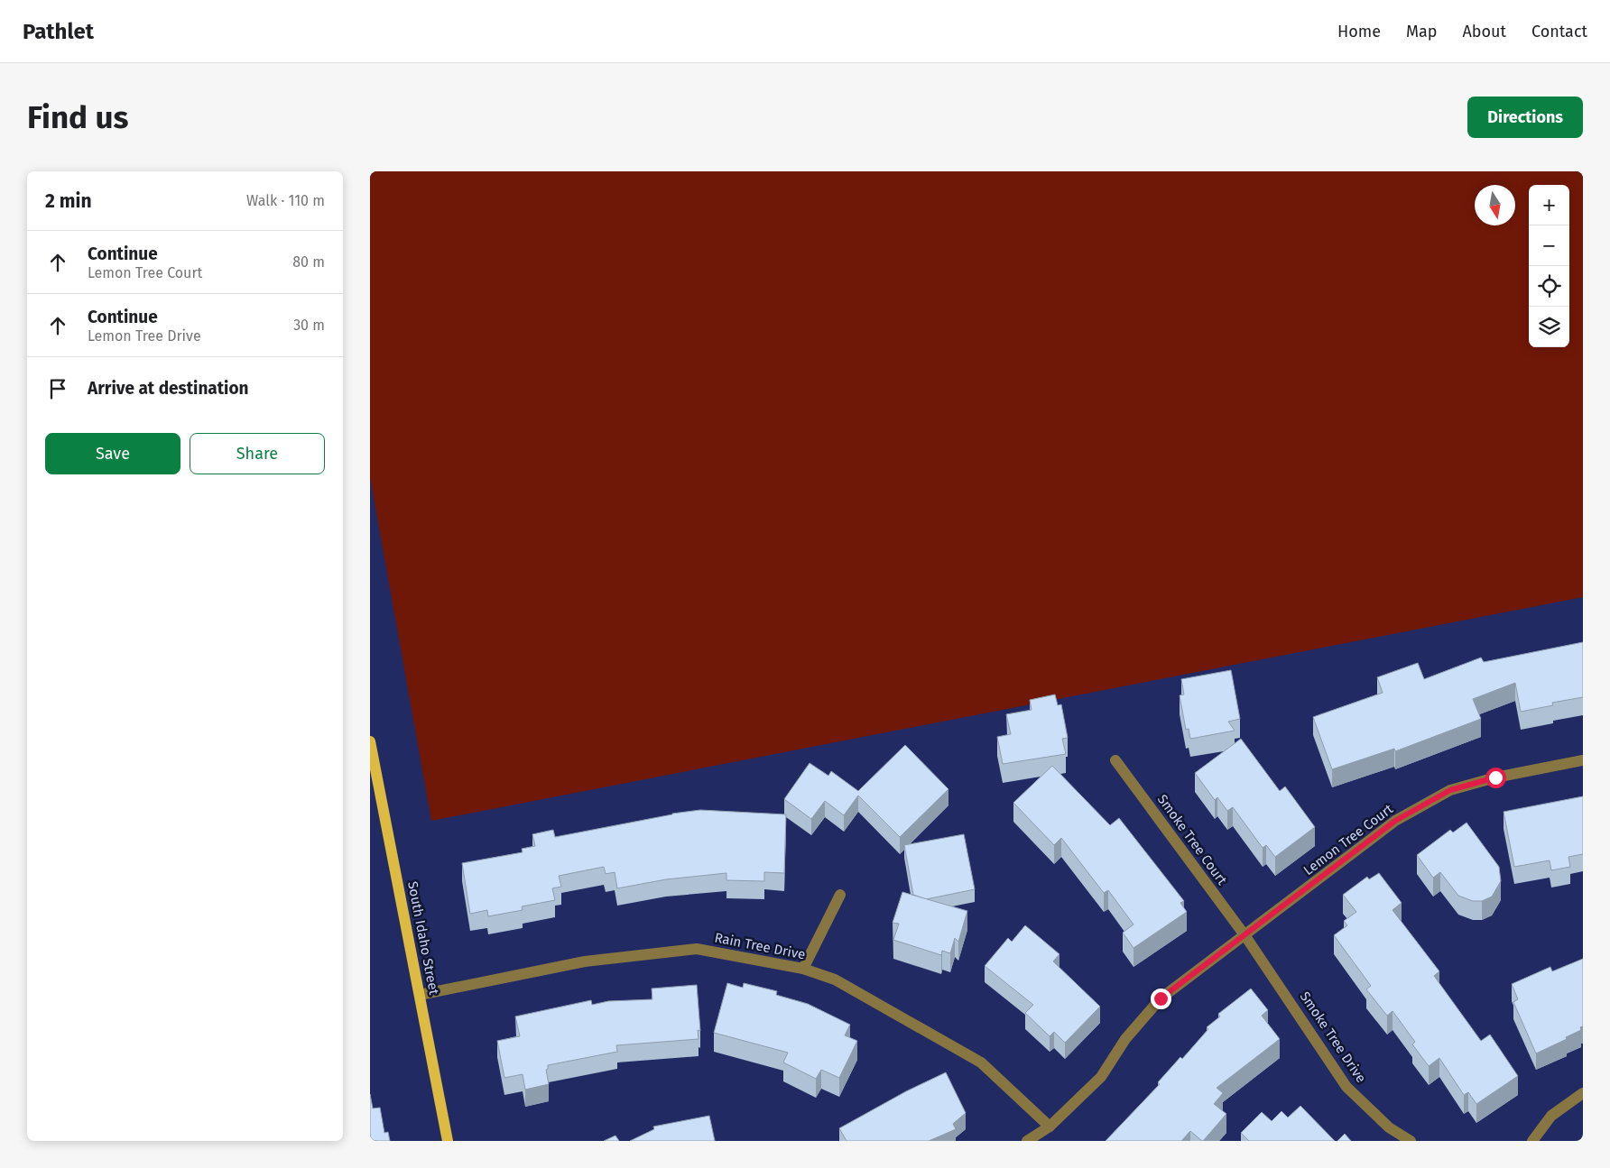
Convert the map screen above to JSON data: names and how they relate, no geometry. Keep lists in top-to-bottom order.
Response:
{
  "streets": {
    "main road": ["South Idaho Street"],
    "street": [
      "Smoke Tree Court",
      "Lemon Tree Court",
      "Rain Tree Drive",
      "Smoke Tree Drive"
    ]
  },
  "crossings": [
    ["Smoke Tree Court", "Lemon Tree Court"],
    ["Smoke Tree Court", "Smoke Tree Drive"],
    ["Lemon Tree Court", "Rain Tree Drive"],
    ["Lemon Tree Court", "Smoke Tree Drive"],
    ["South Idaho Street", "Rain Tree Drive"]
  ],
  "north": "bottom",
  "page": {
    "header": "Pathlet",
    "nav": [
      "Home",
      "Map",
      "About",
      "Contact"
    ],
    "buttons": [
      "Directions",
      ["Save", "Share"]
    ],
    "title": "Find us",
    "heading": ["2 min", "Walk · 110 m"],
    "map_buttons": ["+", "−"],
    "list": [
      ["Continue", "Lemon Tree Court", "80 m"],
      ["Continue", "Lemon Tree Drive", "30 m"],
      "Arrive at destination"
    ]
  }
}
